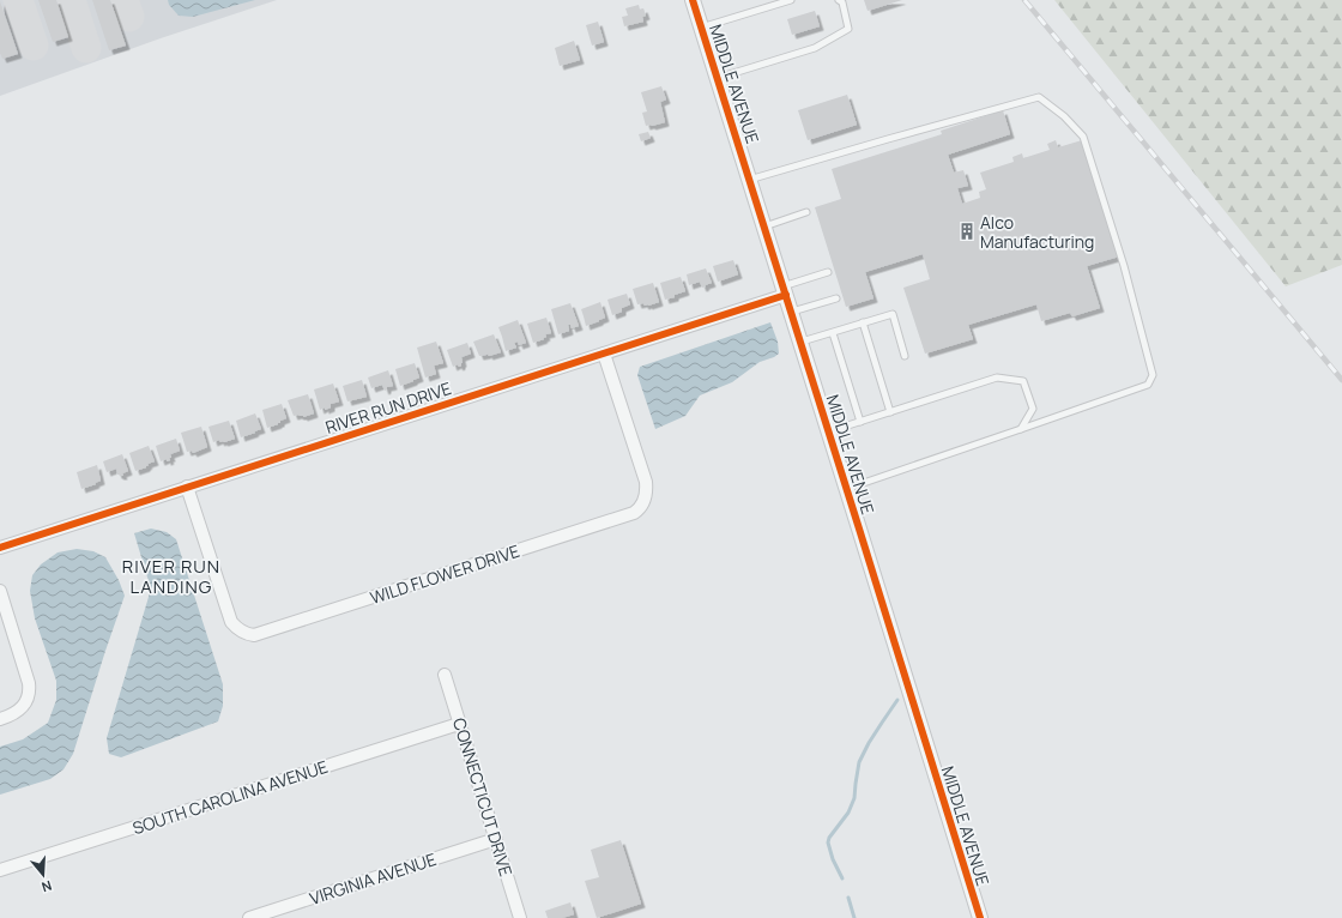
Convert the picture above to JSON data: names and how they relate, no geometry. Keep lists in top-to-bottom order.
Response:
{
  "streets": {
    "street": [
      "MIDDLE AVENUE",
      "RIVER RUN DRIVE",
      "WILD FLOWER DRIVE",
      "SOUTH CAROLINA AVENUE",
      "CONNECTICUT DRIVE",
      "VIRGINIA AVENUE"
    ]
  },
  "crossings": [
    ["MIDDLE AVENUE", "RIVER RUN DRIVE"],
    ["RIVER RUN DRIVE", "WILD FLOWER DRIVE"],
    ["SOUTH CAROLINA AVENUE", "CONNECTICUT DRIVE"],
    ["CONNECTICUT DRIVE", "VIRGINIA AVENUE"]
  ],
  "districts": ["RIVER RUN LANDING"],
  "places": {
    "building": ["Alco Manufacturing"]
  },
  "north": "bottom"
}
